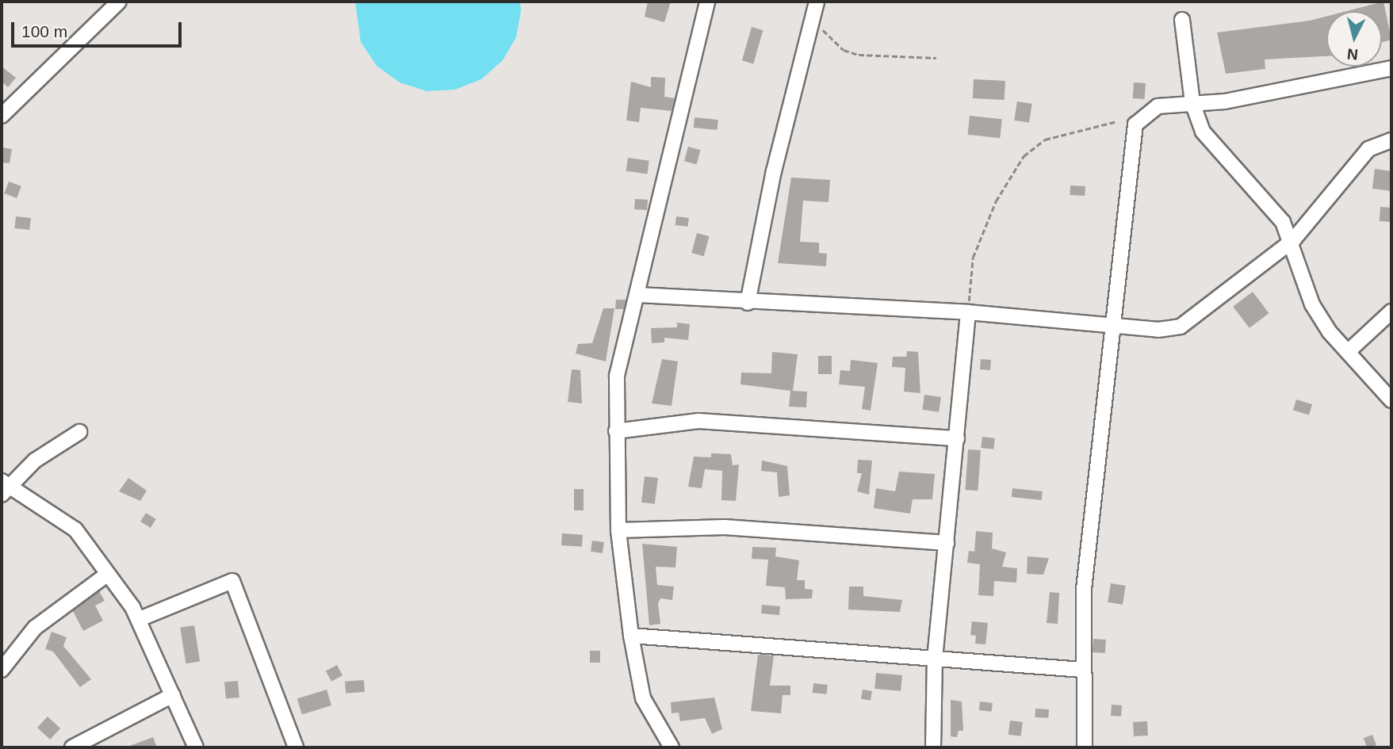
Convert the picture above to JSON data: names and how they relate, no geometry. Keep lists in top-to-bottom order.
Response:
{
  "scale_bar": "100 m",
  "north": "bottom"
}
